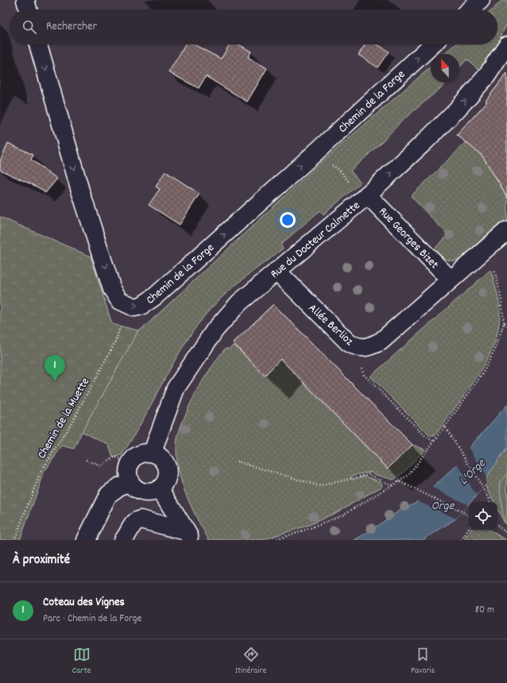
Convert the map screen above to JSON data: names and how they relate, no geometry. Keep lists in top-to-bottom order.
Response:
{
  "streets": {
    "street": [
      "Chemin de la Forge",
      "Rue Georges Bizet",
      "Rue du Docteur Calmette",
      "Allée Berlioz"
    ],
    "path": ["Chemin de la Muette"]
  },
  "crossings": [
    ["Chemin de la Forge", "Chemin de la Muette"],
    ["Rue Georges Bizet", "Rue du Docteur Calmette"],
    ["Rue Georges Bizet", "Allée Berlioz"],
    ["Rue du Docteur Calmette", "Allée Berlioz"]
  ],
  "one_way": ["Rue du Docteur Calmette"],
  "water": ["L'Orge", "Orge"],
  "north": "top",
  "page": {
    "search": "Rechercher",
    "pins": "1",
    "heading": "À proximité",
    "list": [
      {
        "mark": "1",
        "name": "Coteau des Vignes",
        "note": "Parc · Chemin de la Forge",
        "value": "80 m"
      }
    ],
    "nav": ["Carte", "Itinéraire", "Favoris"]
  }
}
